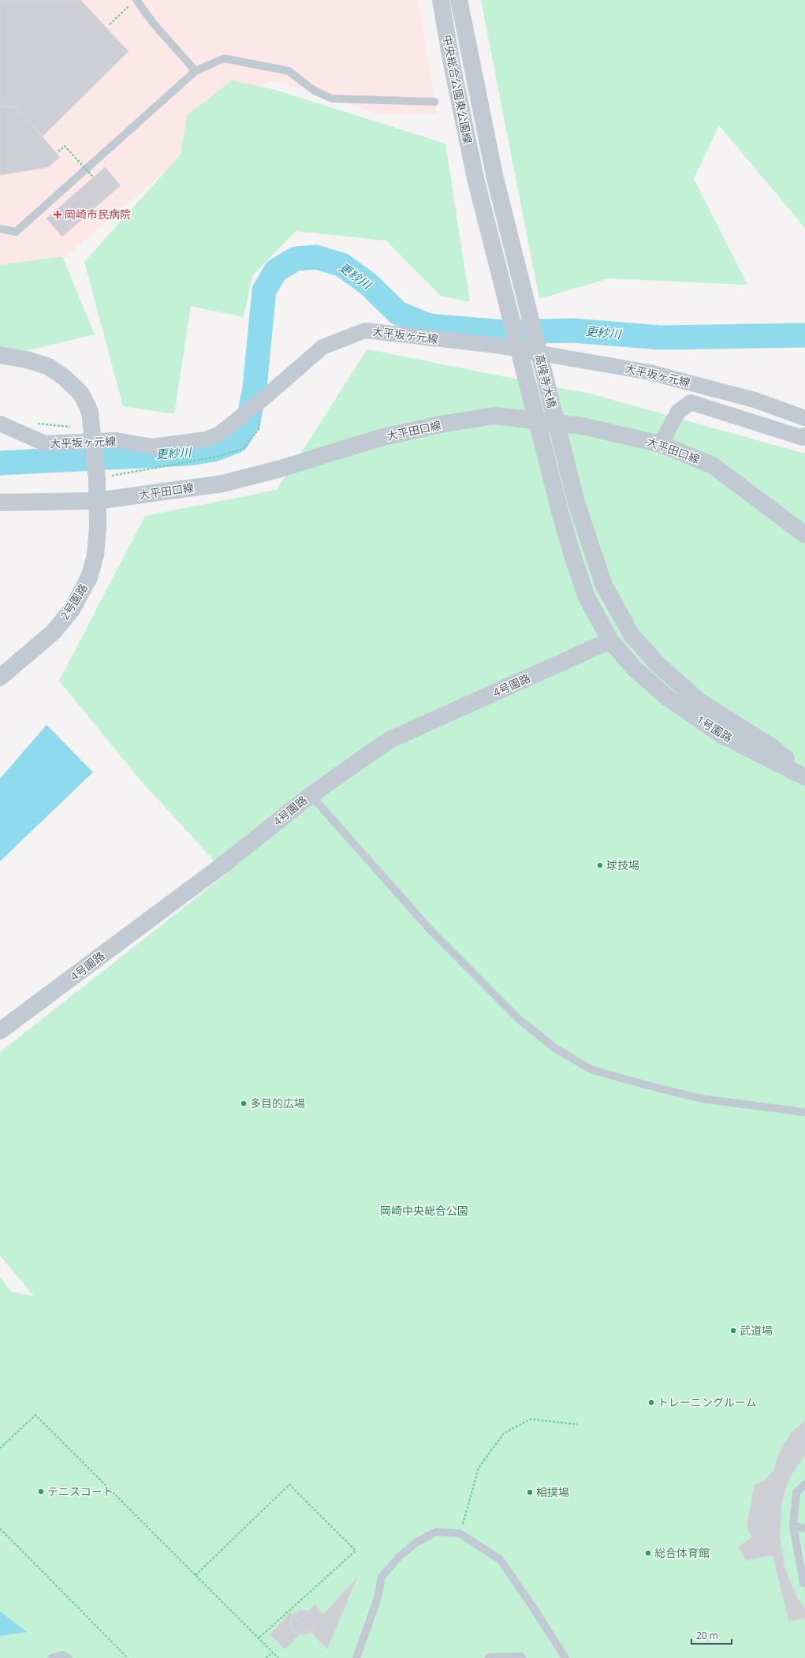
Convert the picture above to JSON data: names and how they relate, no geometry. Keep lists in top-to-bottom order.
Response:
{
  "streets": {
    "street": [
      "中央総合公園東公園線",
      "大平坂ヶ元線",
      "高隆寺大橋",
      "大平田口線",
      "2号園路",
      "4号園路",
      "1号園路"
    ]
  },
  "crossings": [
    ["中央総合公園東公園線", "高隆寺大橋"],
    ["高隆寺大橋", "1号園路"],
    ["大平田口線", "2号園路"],
    ["4号園路", "1号園路"]
  ],
  "water": ["更紗川"],
  "parks": ["岡崎中央総合公園"],
  "places": {
    "health": ["岡崎市民病院"],
    "other": [
      "球技場",
      "多目的広場",
      "武道場",
      "トレーニングルーム",
      "テニスコート",
      "相撲場",
      "総合体育館"
    ]
  },
  "scale_bar": "20 m"
}
